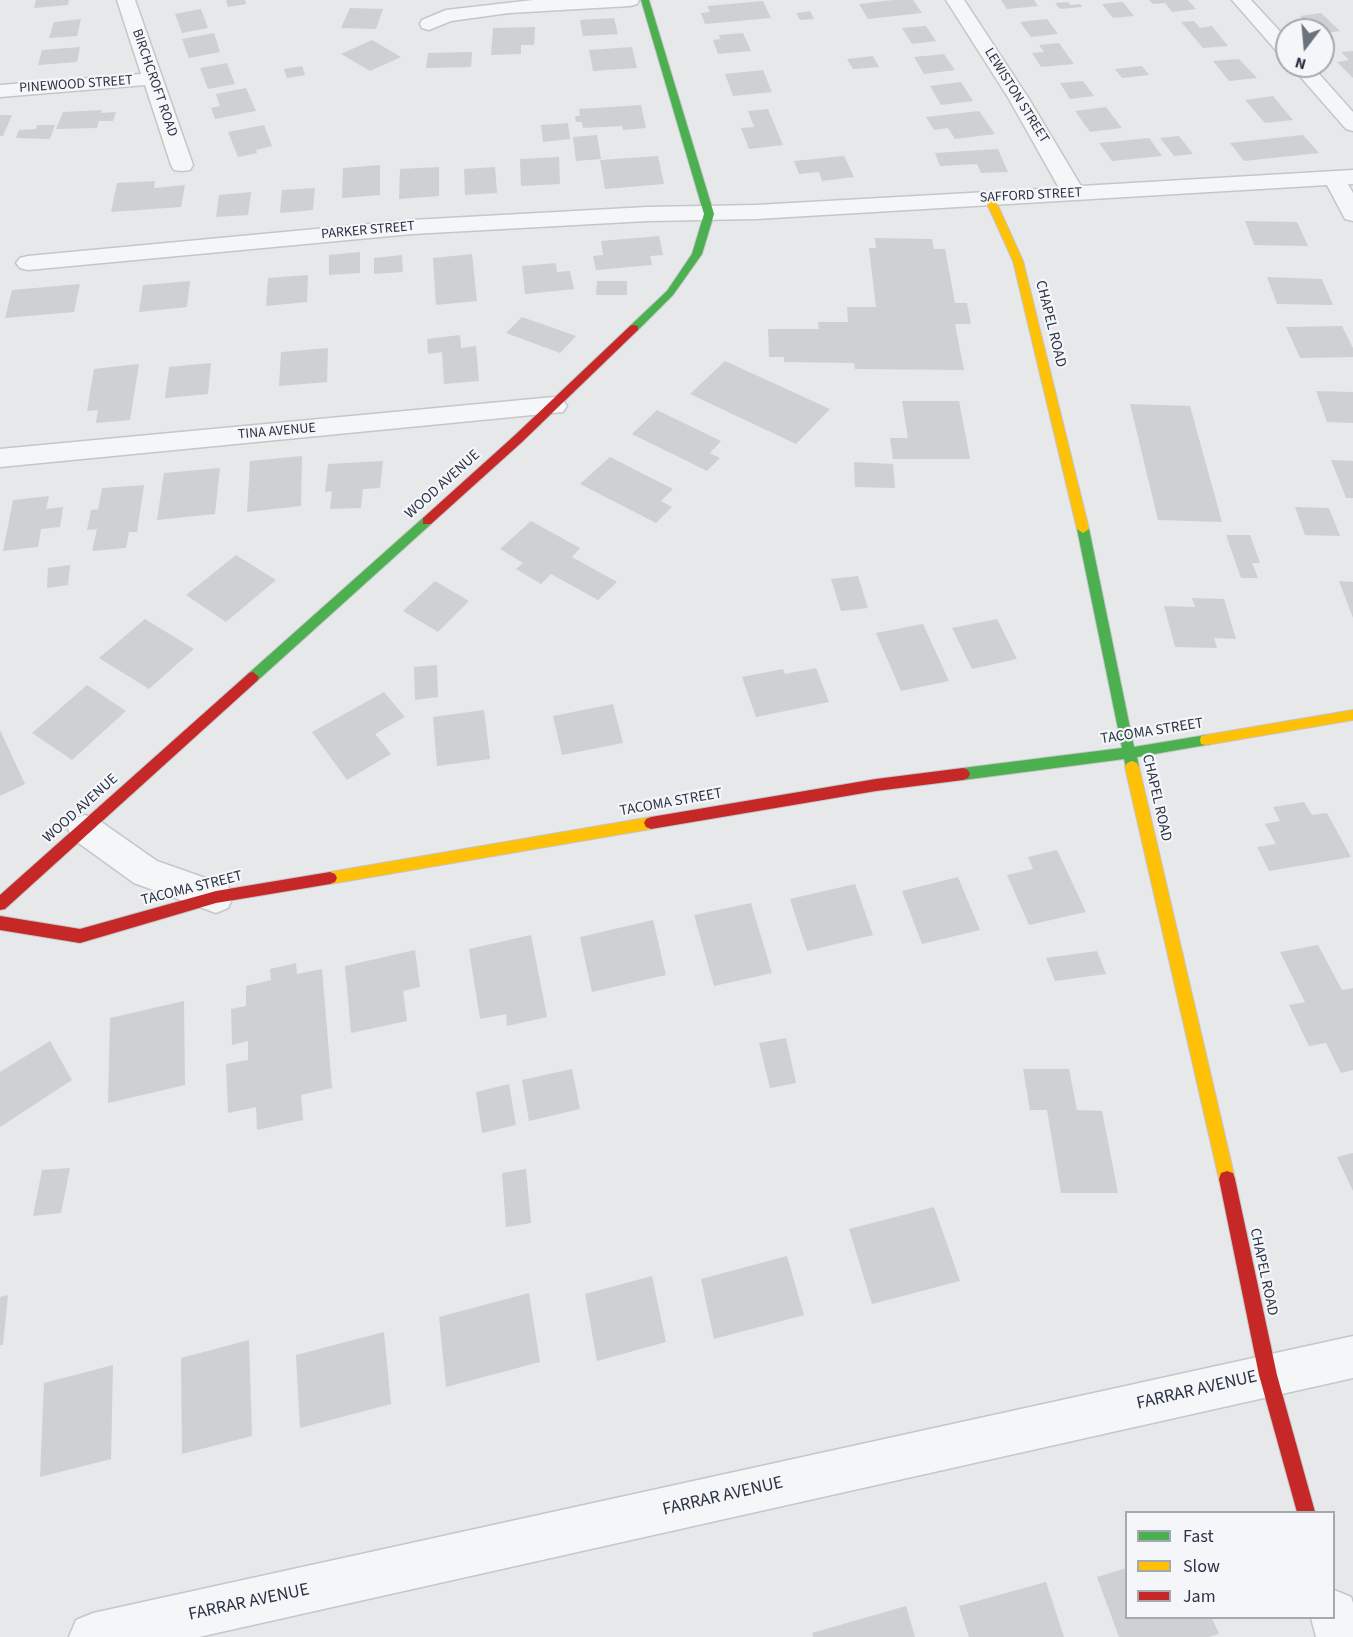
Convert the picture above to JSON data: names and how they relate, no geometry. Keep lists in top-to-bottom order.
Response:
{
  "streets": {
    "street": [
      "BIRCHCROFT ROAD",
      "PINEWOOD STREET",
      "LEWISTON STREET",
      "SAFFORD STREET",
      "PARKER STREET",
      "CHAPEL ROAD",
      "TINA AVENUE",
      "WOOD AVENUE",
      "TACOMA STREET",
      "FARRAR AVENUE"
    ]
  },
  "crossings": [
    ["BIRCHCROFT ROAD", "PINEWOOD STREET"],
    ["LEWISTON STREET", "SAFFORD STREET"],
    ["SAFFORD STREET", "PARKER STREET"],
    ["SAFFORD STREET", "CHAPEL ROAD"],
    ["SAFFORD STREET", "WOOD AVENUE"],
    ["PARKER STREET", "WOOD AVENUE"],
    ["CHAPEL ROAD", "TACOMA STREET"],
    ["CHAPEL ROAD", "FARRAR AVENUE"],
    ["TINA AVENUE", "WOOD AVENUE"]
  ],
  "legend": ["Fast", "Slow", "Jam"],
  "north": "bottom"
}
